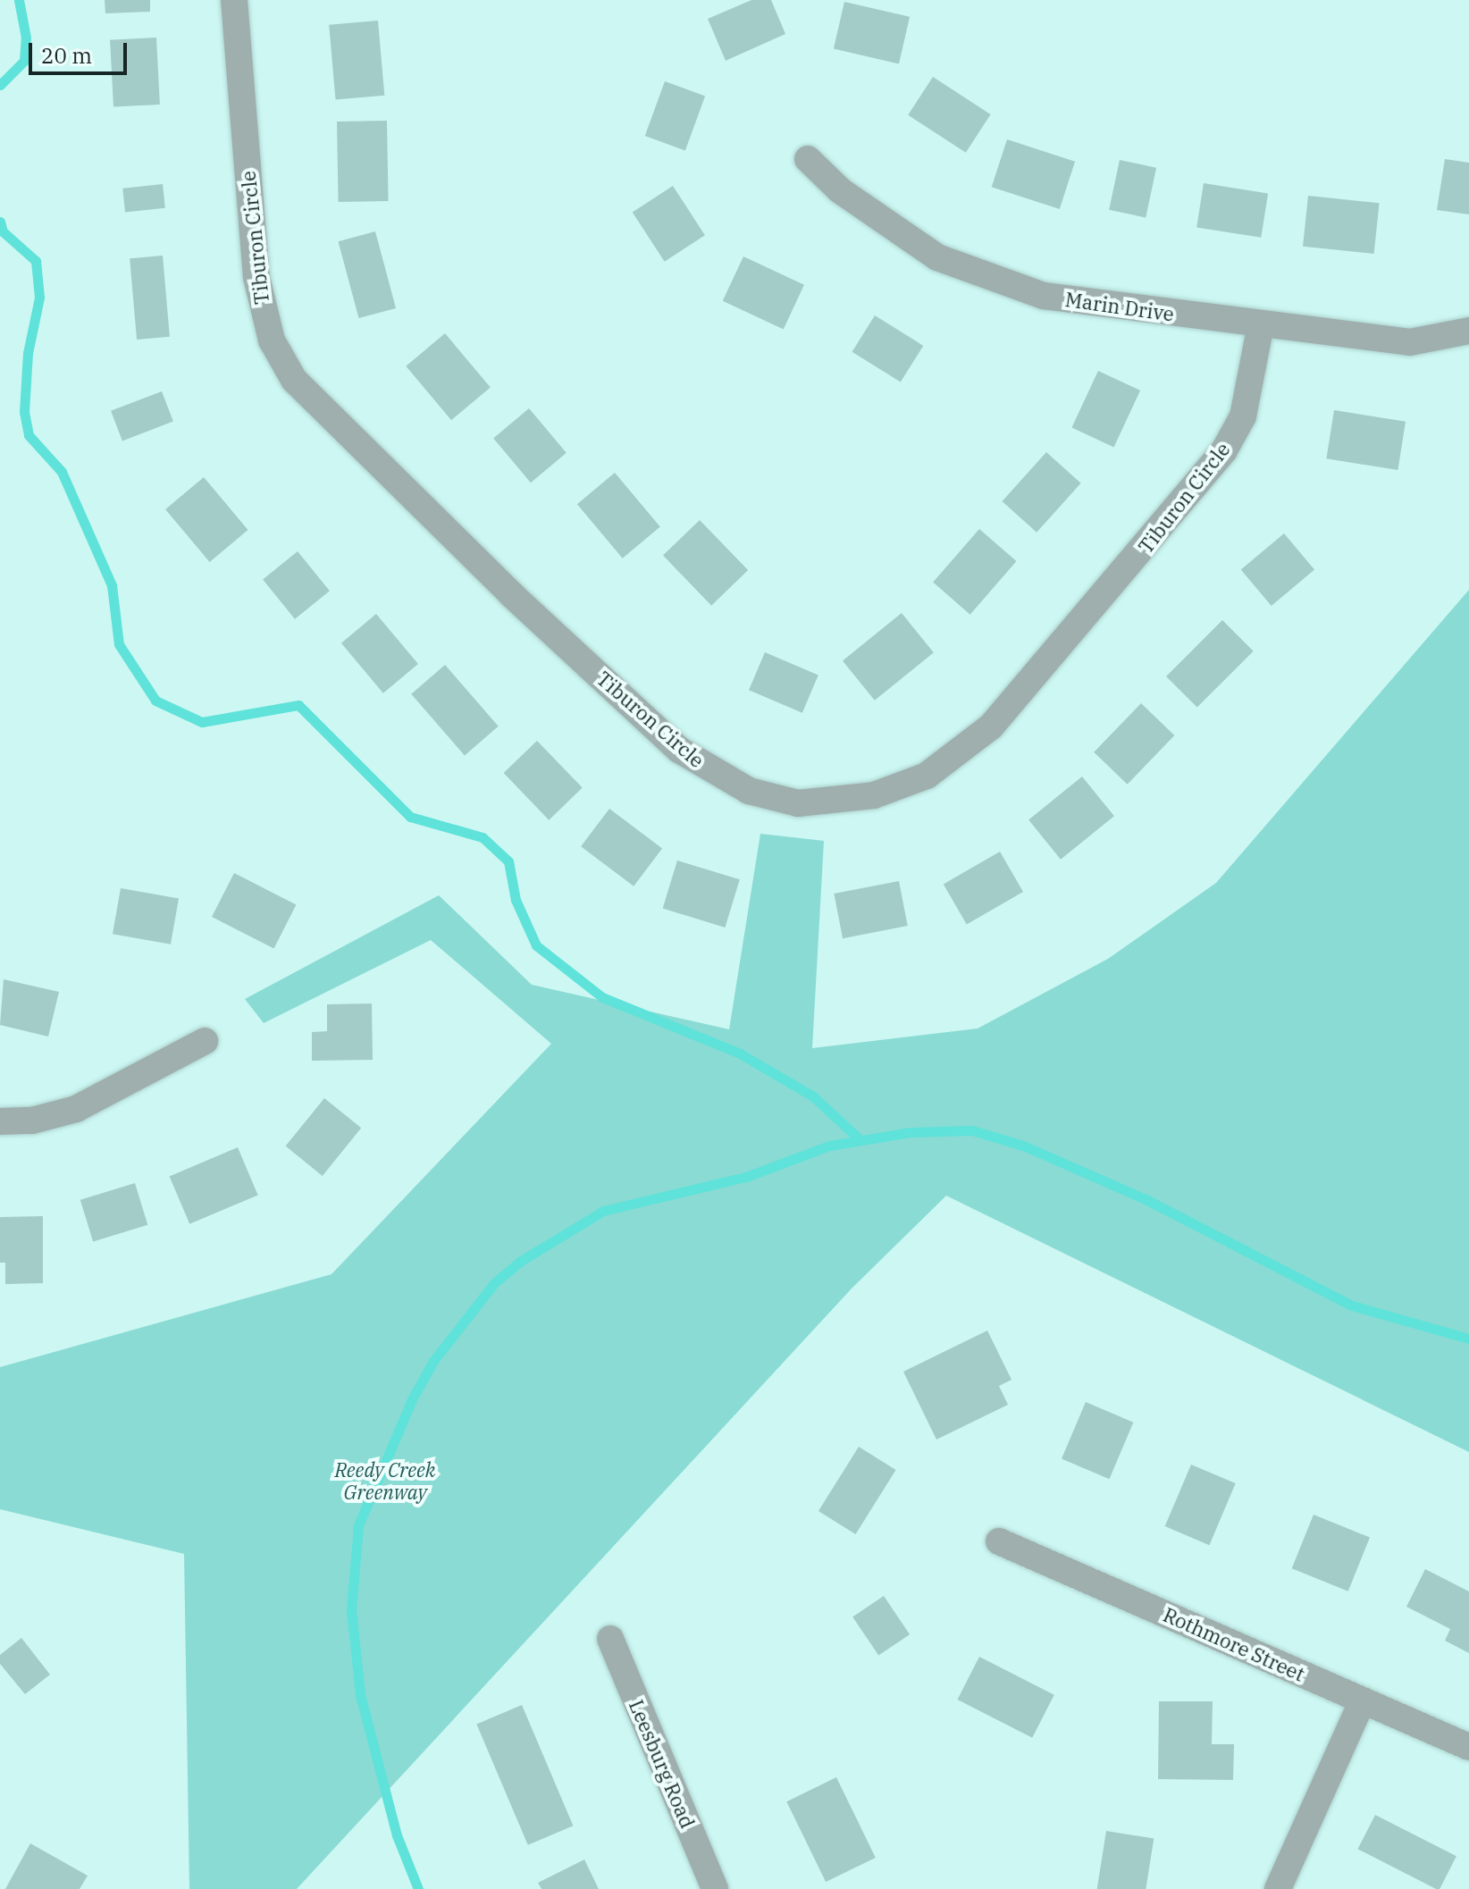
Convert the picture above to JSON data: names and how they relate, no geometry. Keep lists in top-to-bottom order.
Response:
{
  "streets": {
    "street": [
      "Tiburon Circle",
      "Marin Drive",
      "Rothmore Street",
      "Leesburg Road"
    ]
  },
  "crossings": [
    ["Tiburon Circle", "Marin Drive"]
  ],
  "parks": ["Reedy Creek Greenway"],
  "scale_bar": "20 m"
}
